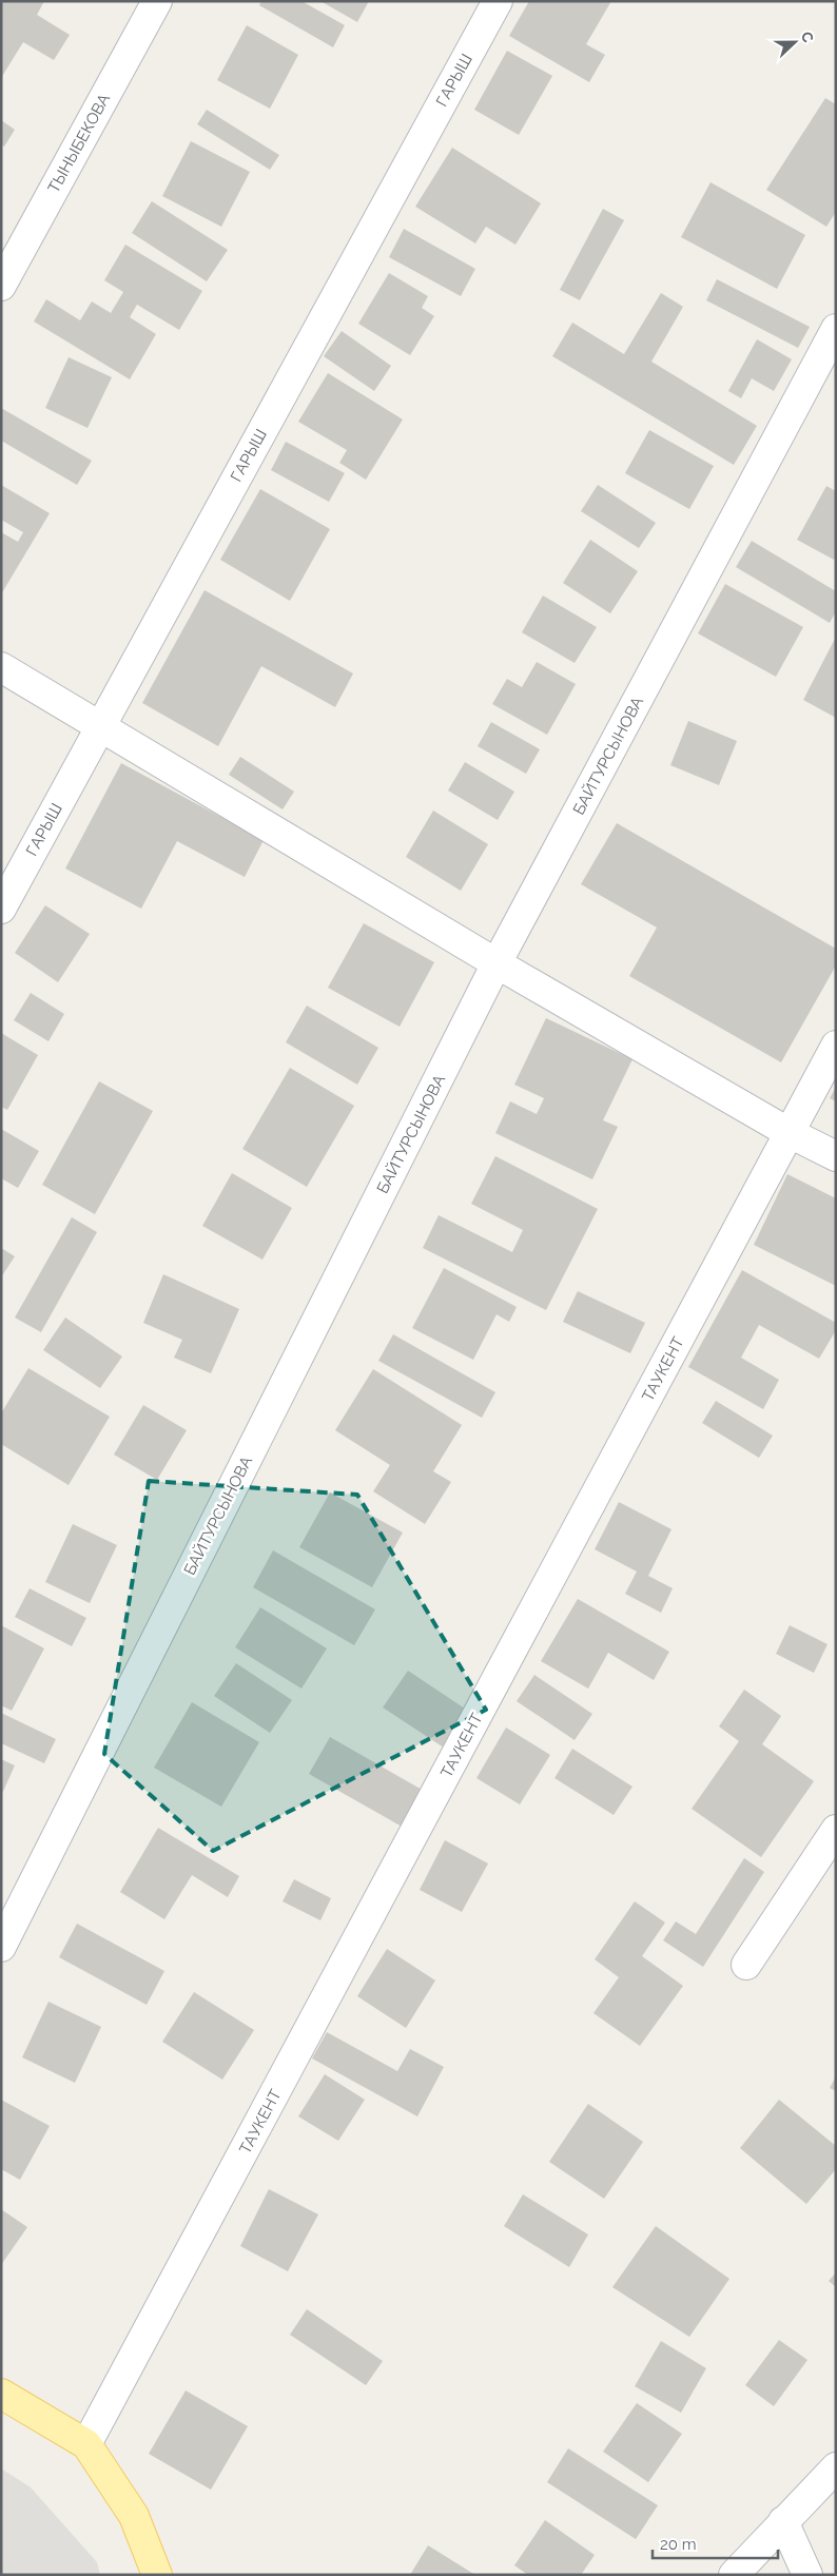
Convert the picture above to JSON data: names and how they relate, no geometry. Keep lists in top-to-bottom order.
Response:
{
  "streets": {
    "street": [
      "ГАРЫШ",
      "ТЫНЫБЕКОВА",
      "БАЙТУРСЫНОВА",
      "ТАУКЕНТ"
    ]
  },
  "scale_bar": "20 m",
  "north": "right"
}
